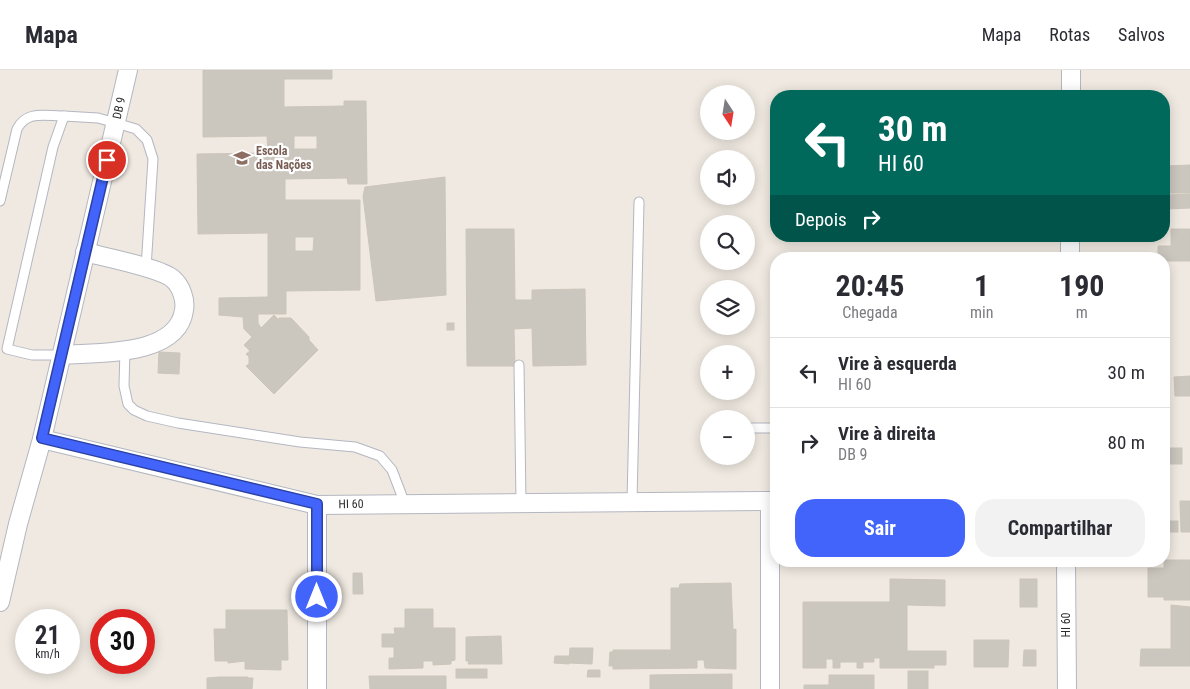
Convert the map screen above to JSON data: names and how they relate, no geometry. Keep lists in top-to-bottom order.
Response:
{
  "streets": {
    "street": ["DB 9", "HI 60"]
  },
  "crossings": [
    ["DB 9", "HI 60"]
  ],
  "places": {
    "school or university": ["Escola das Nações"]
  },
  "north": "bottom",
  "page": {
    "header": "Mapa",
    "nav": ["Mapa", "Rotas", "Salvos"],
    "map_buttons": ["+", "−"],
    "turn": ["30 m", "HI 60"],
    "then": "Depois",
    "eta": [
      "20:45",
      "Chegada",
      "1",
      "min",
      "190",
      "m"
    ],
    "list": [
      {
        "name": "Vire à esquerda",
        "note": "HI 60",
        "value": "30 m"
      },
      {
        "name": "Vire à direita",
        "note": "DB 9",
        "value": "80 m"
      }
    ],
    "buttons": ["Sair", "Compartilhar"],
    "speed": "21 km/h",
    "limit": "30"
  }
}
